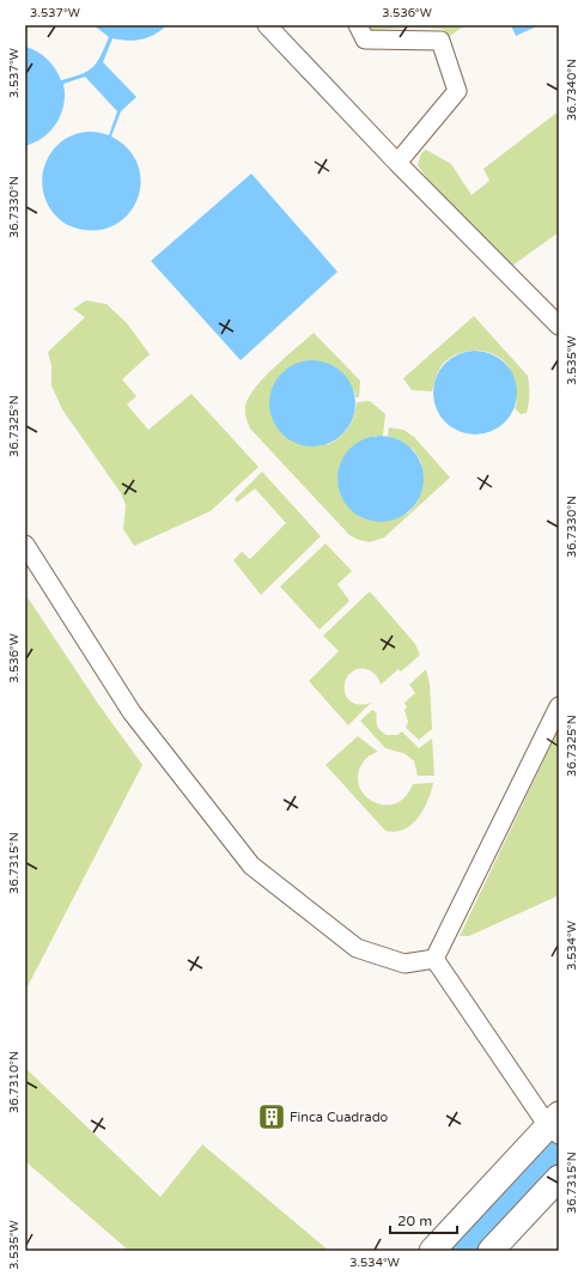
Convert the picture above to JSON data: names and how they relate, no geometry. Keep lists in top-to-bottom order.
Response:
{
  "places": {
    "building": ["Finca Cuadrado"]
  },
  "scale_bar": "20 m",
  "coordinates": [
    "3.537°W",
    "3.536°W",
    "36.7340°N",
    "36.7330°N",
    "3.535°W",
    "36.7325°N",
    "36.7315°N",
    "3.534°W",
    "36.7310°N"
  ]
}
